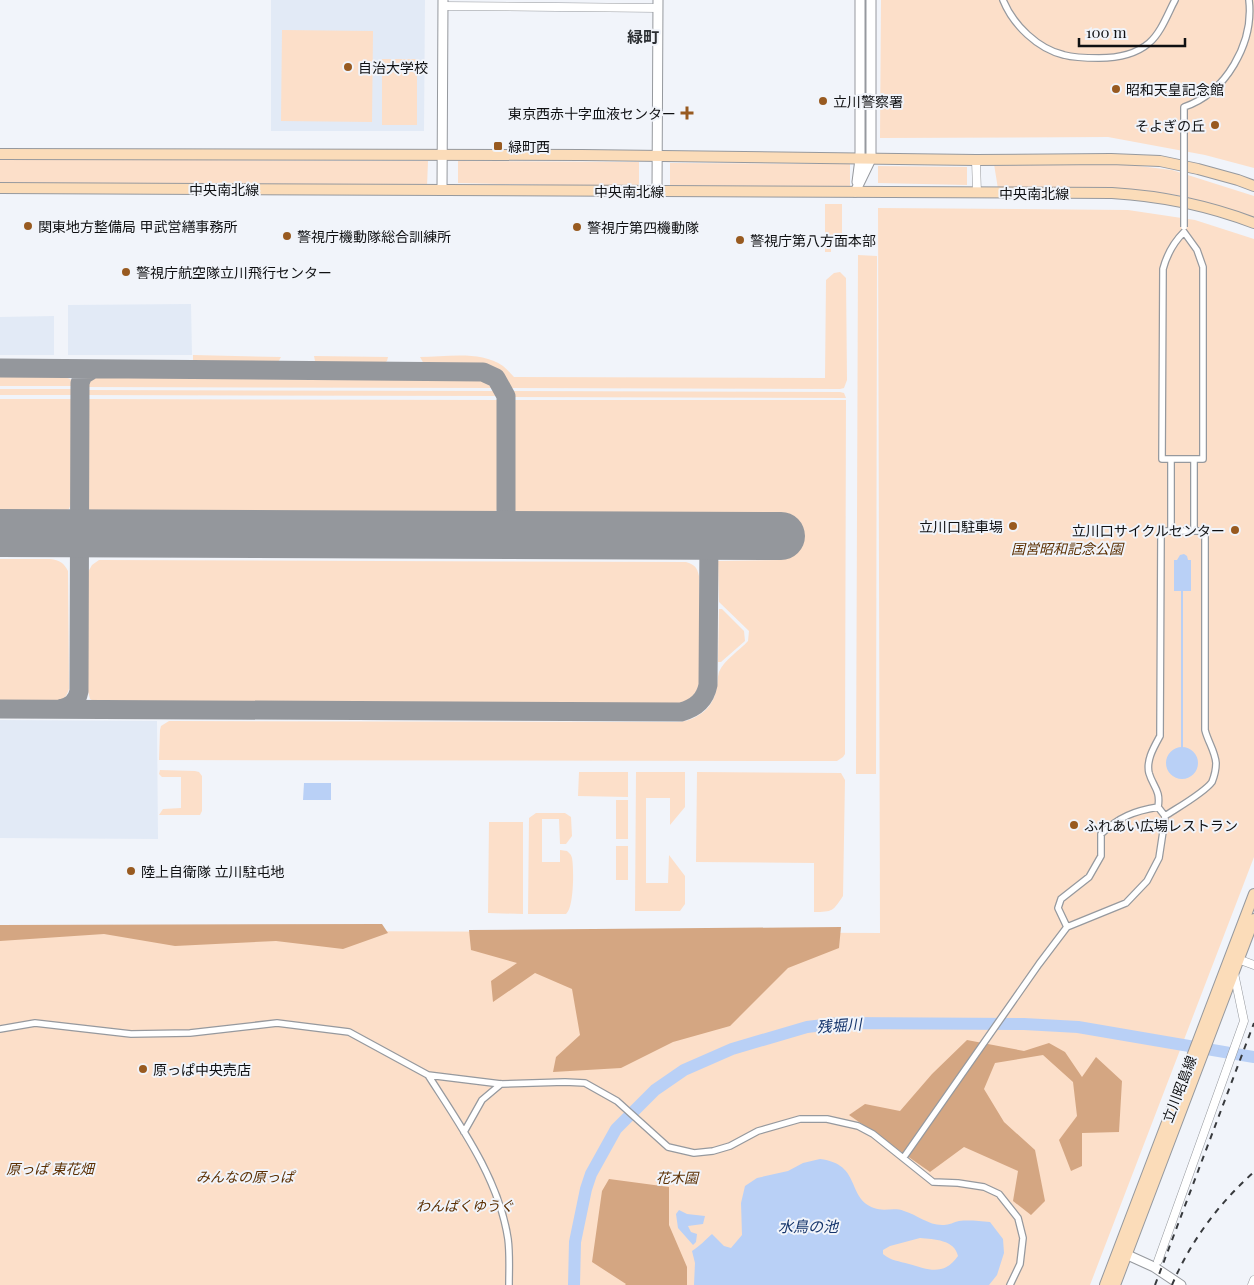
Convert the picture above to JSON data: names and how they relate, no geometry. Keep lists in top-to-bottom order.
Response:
{
  "streets": {
    "main road": ["中央南北線", "立川昭島線"]
  },
  "districts": ["緑町"],
  "water": ["残堀川", "水鳥の池"],
  "parks": [
    "国営昭和記念公園",
    "原っぱ 東花畑",
    "みんなの原っぱ",
    "花木園",
    "わんぱくゆうぐ"
  ],
  "places": {
    "other": [
      "自治大学校",
      "昭和天皇記念館",
      "立川警察署",
      "そよぎの丘",
      "関東地方整備局 甲武営繕事務所",
      "警視庁第四機動隊",
      "警視庁機動隊総合訓練所",
      "警視庁第八方面本部",
      "警視庁航空隊立川飛行センター",
      "立川口駐車場",
      "立川口サイクルセンター",
      "ふれあい広場レストラン",
      "陸上自衛隊 立川駐屯地",
      "原っぱ中央売店"
    ],
    "health": ["東京西赤十字血液センター"],
    "transit": ["緑町西"]
  },
  "scale_bar": "100 m"
}
